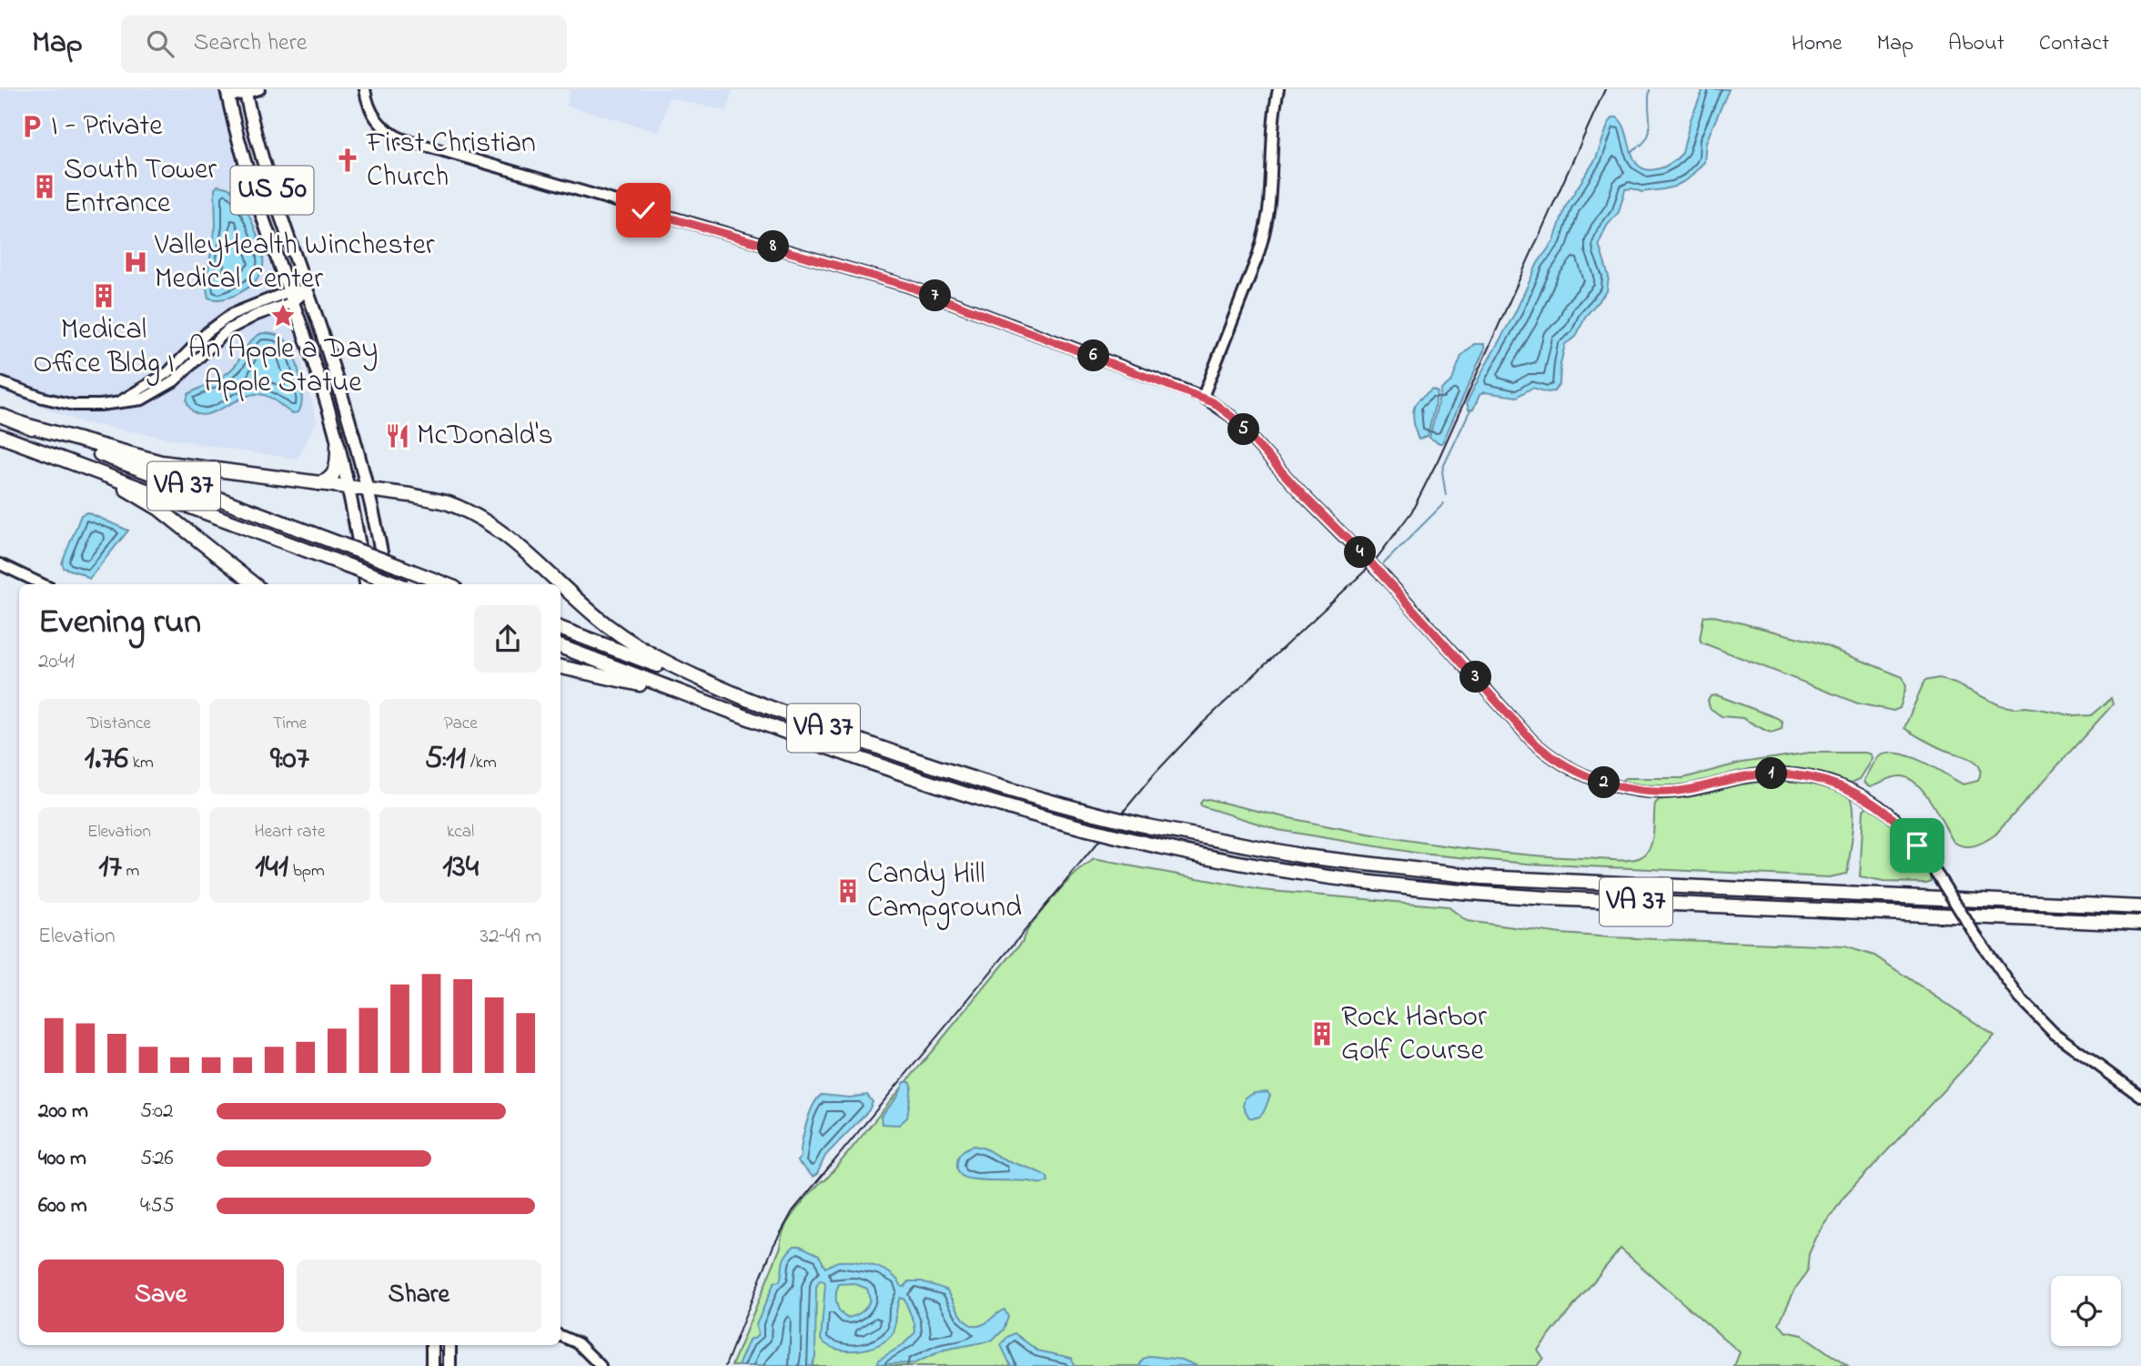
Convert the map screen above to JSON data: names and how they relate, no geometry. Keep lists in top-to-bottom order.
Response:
{
  "streets": {
    "highway": ["VA 37"],
    "main road": ["US 50"]
  },
  "places": {
    "parking": ["I - Private"],
    "church": ["First Christian Church"],
    "building": [
      "South Tower Entrance",
      "Medical Office Bldg I",
      "Candy Hill Campground",
      "Rock Harbor Golf Course"
    ],
    "hospital": ["ValleyHealth Winchester Medical Center"],
    "place": ["An Apple a Day Apple Statue"],
    "restaurant": ["McDonald's"]
  },
  "page": {
    "header": "Map",
    "search": "Search here",
    "nav": [
      "Home",
      "Map",
      "About",
      "Contact"
    ],
    "pins": [
      "8",
      "7",
      "6",
      "5",
      "4",
      "3",
      "1",
      "2"
    ],
    "heading": ["Evening run", "20:41"],
    "stats": [
      ["Distance", "1.76 km"],
      ["Time", "9:07"],
      ["Pace", "5:11 /km"],
      ["Elevation", "17 m"],
      ["Heart rate", "141 bpm"],
      ["kcal", "134"]
    ],
    "chart": ["Elevation", "32–49 m"],
    "list": [
      {
        "name": "200 m",
        "note": "5:02"
      },
      {
        "name": "400 m",
        "note": "5:26"
      },
      {
        "name": "600 m",
        "note": "4:55"
      }
    ],
    "buttons": ["Save", "Share"]
  }
}
